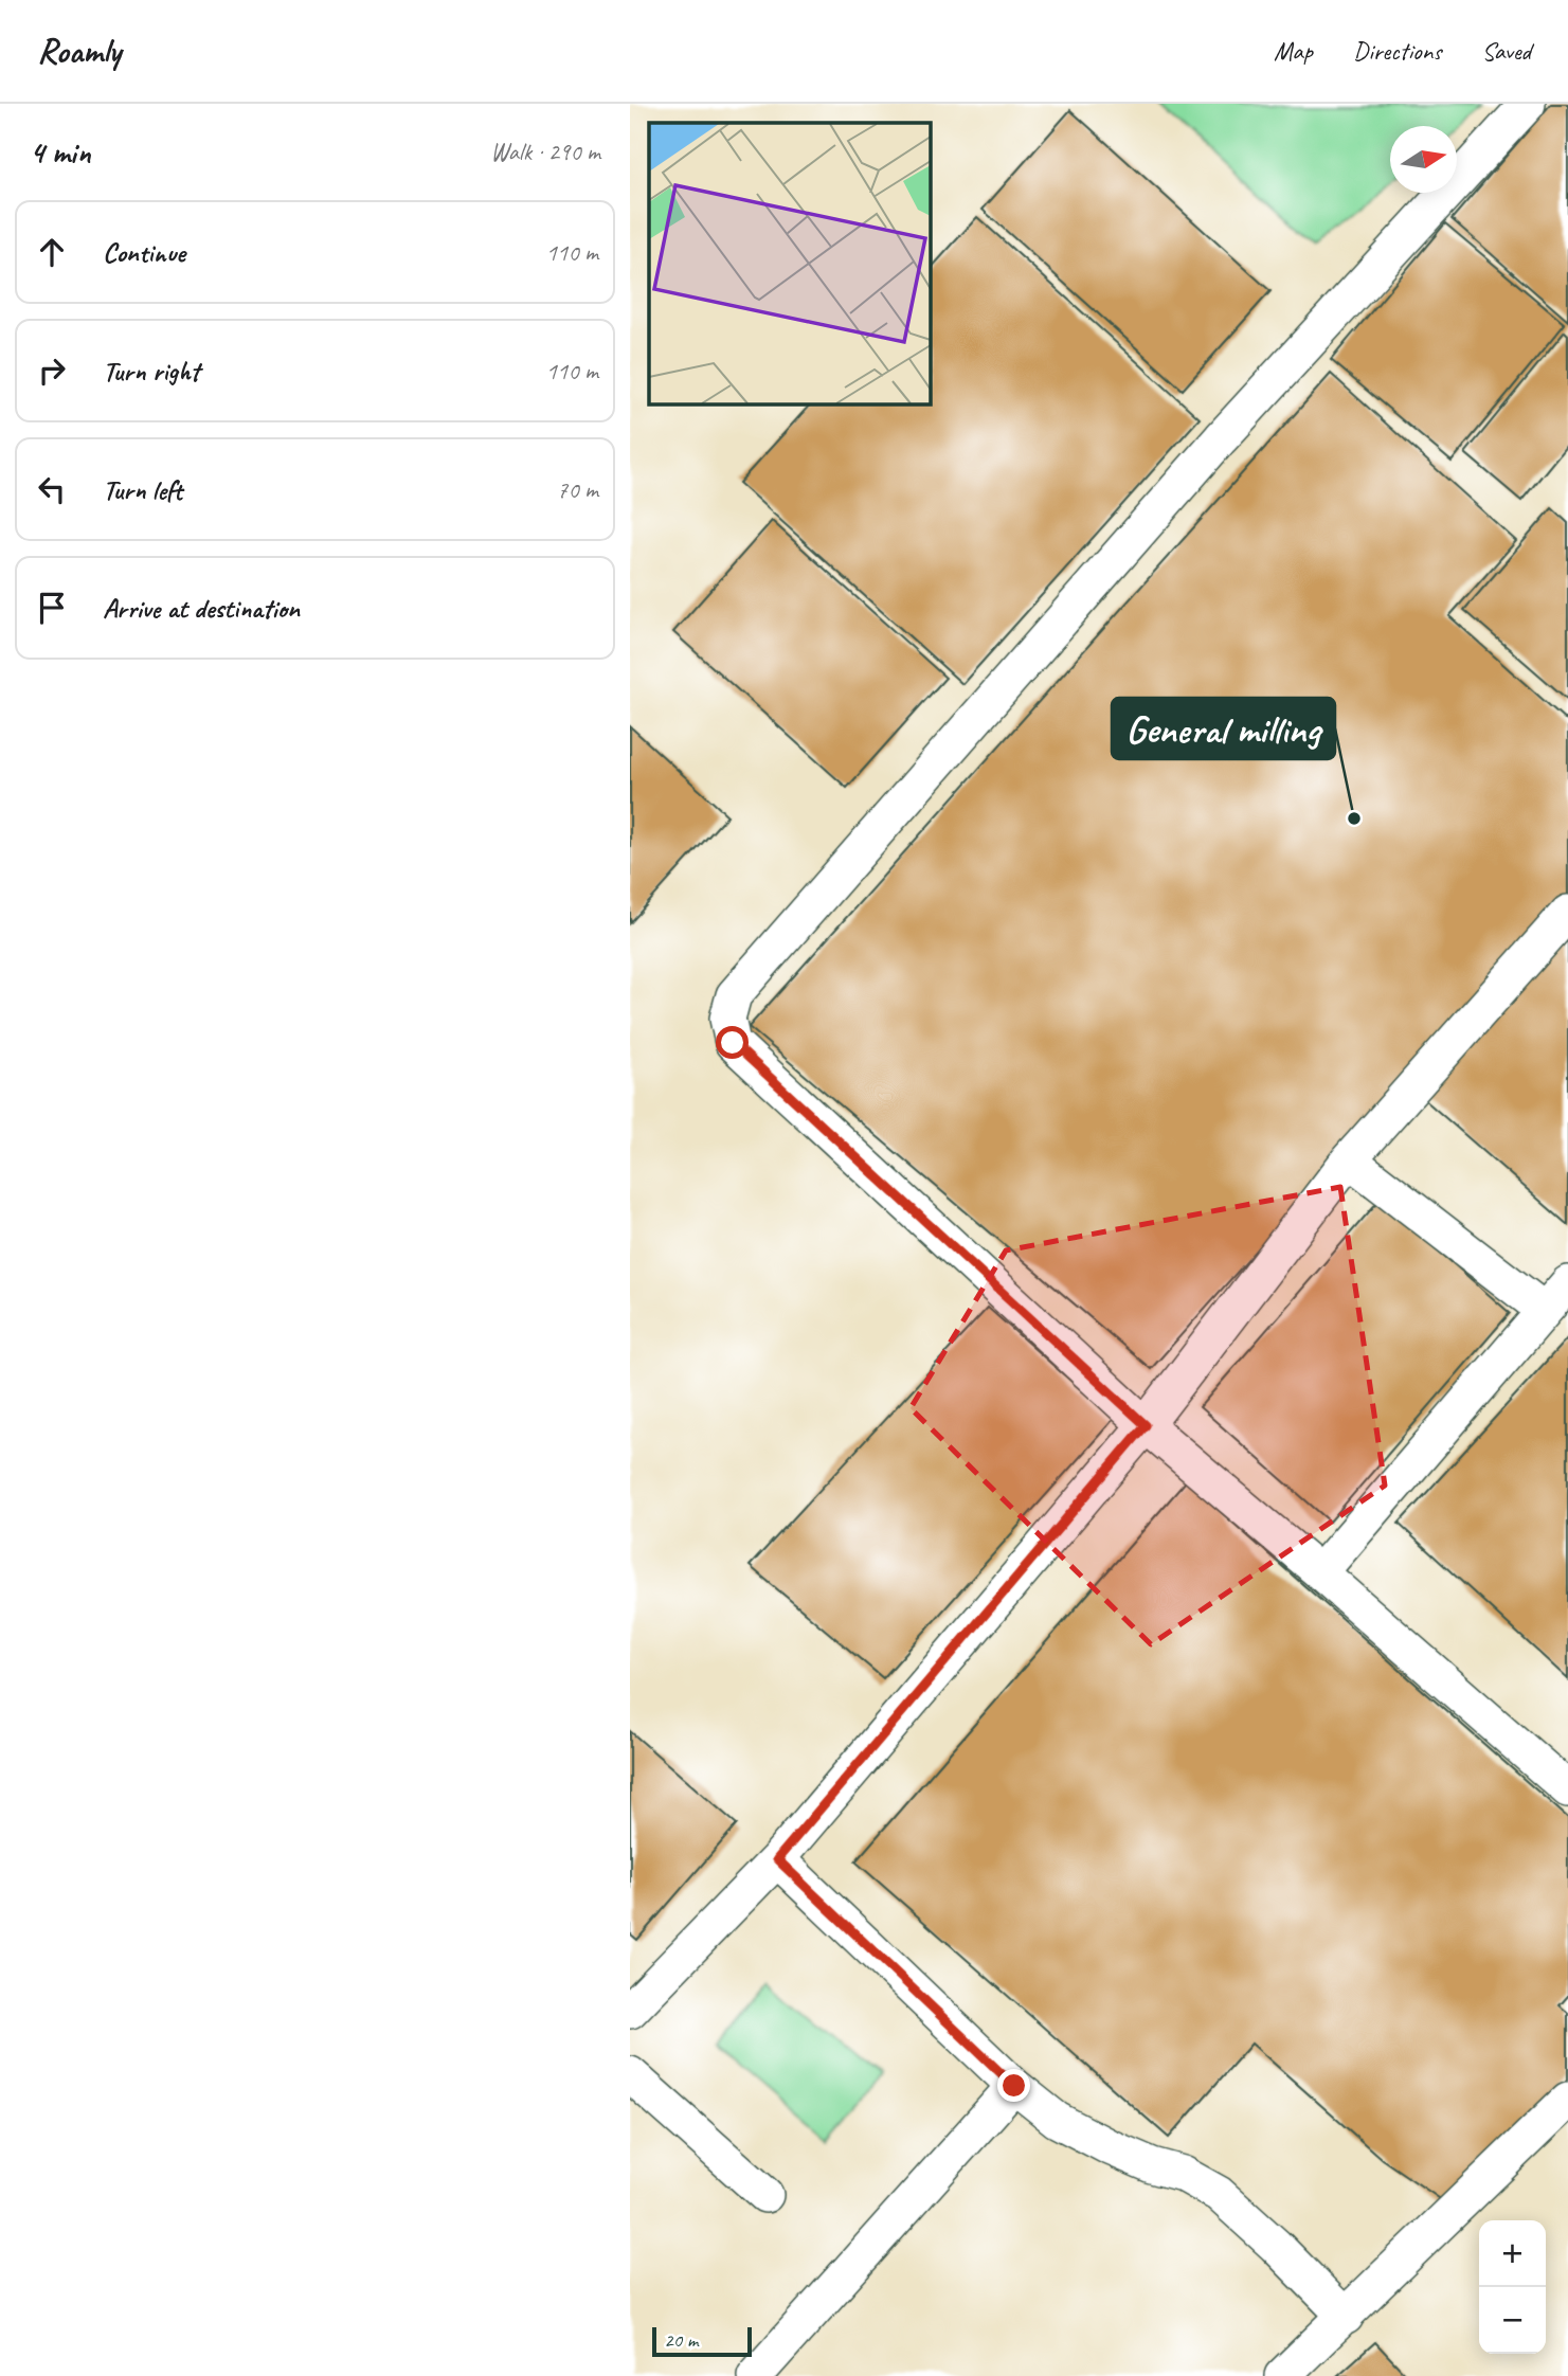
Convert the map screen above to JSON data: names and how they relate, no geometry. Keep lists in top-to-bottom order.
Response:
{
  "places": ["General milling"],
  "scale_bar": "20 m",
  "north": "right",
  "page": {
    "header": "Roamly",
    "nav": ["Map", "Directions", "Saved"],
    "heading": ["4 min", "Walk · 290 m"],
    "list": [
      ["Continue", "110 m"],
      ["Turn right", "110 m"],
      ["Turn left", "70 m"],
      "Arrive at destination"
    ],
    "map_buttons": ["+", "−"],
    "scale": "20 m"
  }
}
